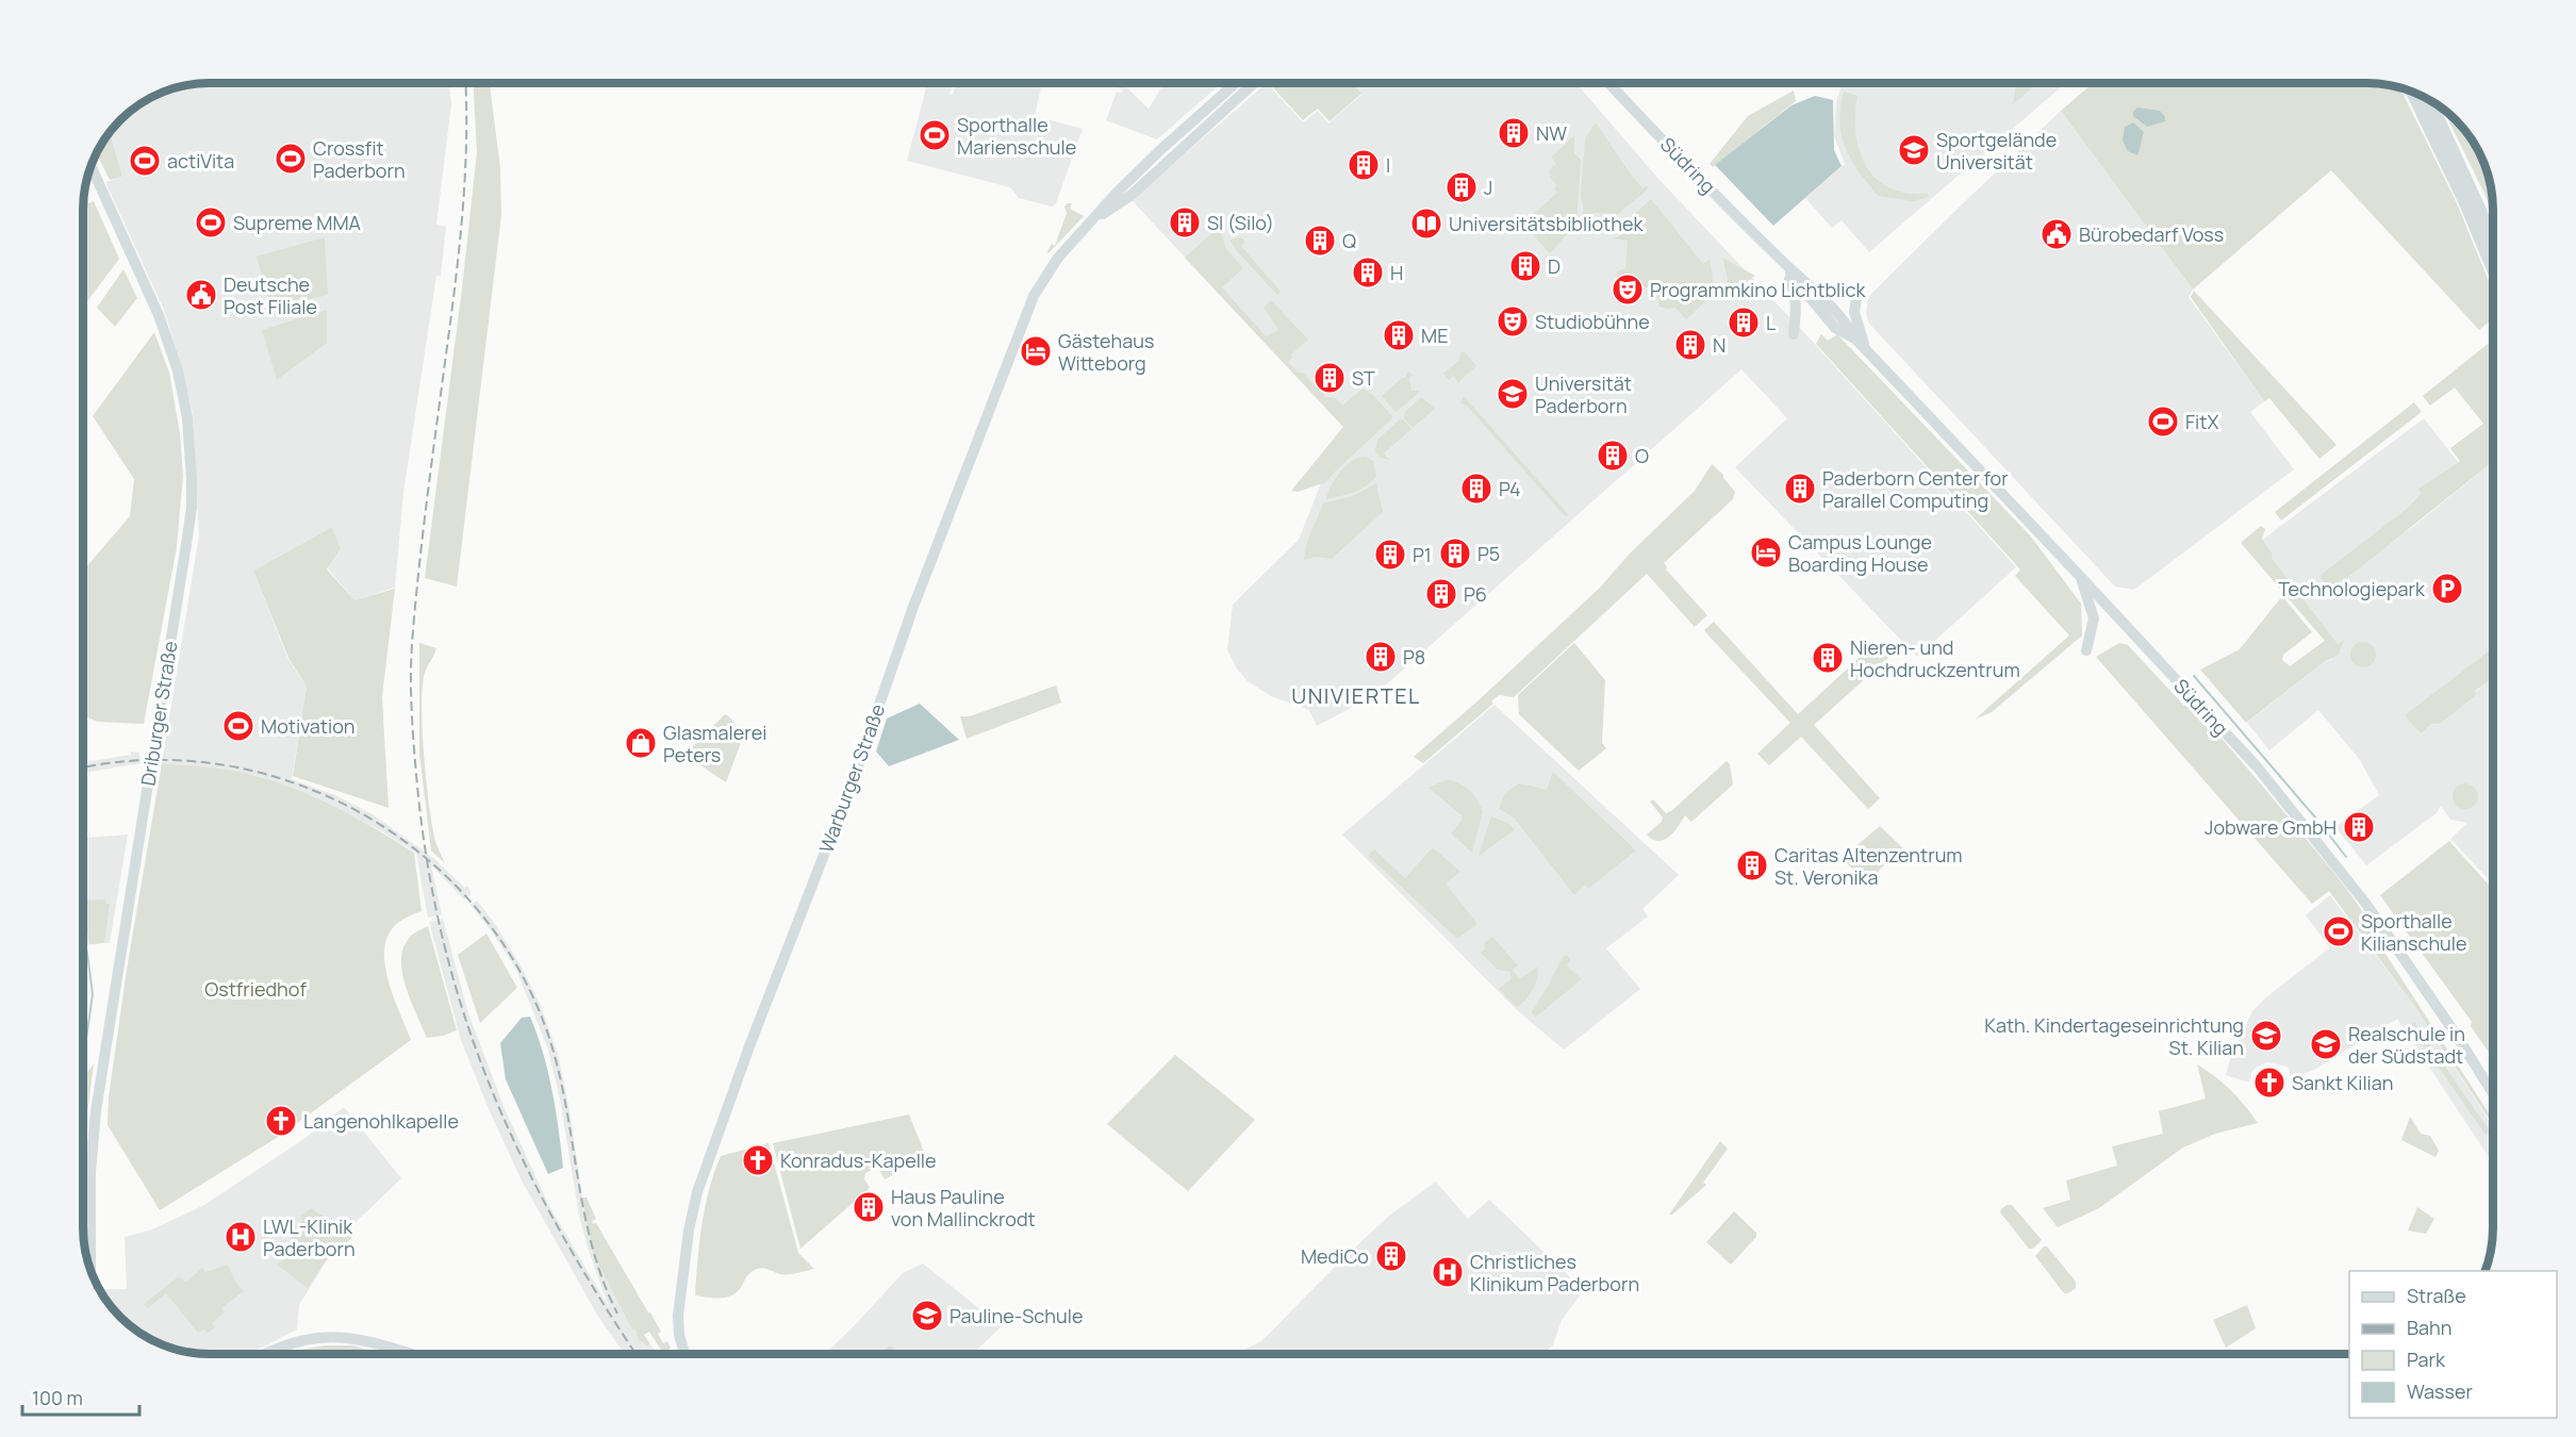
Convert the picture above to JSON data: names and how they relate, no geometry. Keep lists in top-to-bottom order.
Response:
{
  "streets": {
    "main road": ["Südring", "Driburger Straße", "Warburger Straße"]
  },
  "districts": ["UNIVIERTEL"],
  "parks": ["Ostfriedhof"],
  "places": {
    "building": [
      "NW",
      "I",
      "J",
      "SI (Silo)",
      "Q",
      "D",
      "H",
      "L",
      "ME",
      "N",
      "ST",
      "O",
      "P4",
      "Paderborn Center for Parallel Computing",
      "P5",
      "P1",
      "P6",
      "P8",
      "Nieren- und Hochdruckzentrum",
      "Jobware GmbH",
      "Caritas Altenzentrum St. Veronika",
      "Haus Pauline von Mallinckrodt",
      "MediCo"
    ],
    "sports": [
      "Sporthalle Marienschule",
      "Crossfit Paderborn",
      "actiVita",
      "Supreme MMA",
      "FitX",
      "Motivation",
      "Sporthalle Kilianschule"
    ],
    "school or university": [
      "Sportgelände Universität",
      "Universität Paderborn",
      "Kath. Kindertageseinrichtung St. Kilian",
      "Realschule in der Südstadt",
      "Pauline-Schule"
    ],
    "library": ["Universitätsbibliothek"],
    "public building": ["Bürobedarf Voss", "Deutsche Post Filiale"],
    "theatre": ["Programmkino Lichtblick", "Studiobühne"],
    "hotel": ["Gästehaus Witteborg", "Campus Lounge Boarding House"],
    "parking": ["Technologiepark"],
    "shop": ["Glasmalerei Peters"],
    "church": ["Sankt Kilian", "Langenohlkapelle", "Konradus-Kapelle"],
    "hospital": ["LWL-Klinik Paderborn", "Christliches Klinikum Paderborn"]
  },
  "legend": [
    "Straße",
    "Bahn",
    "Park",
    "Wasser"
  ],
  "scale_bar": "100 m"
}
